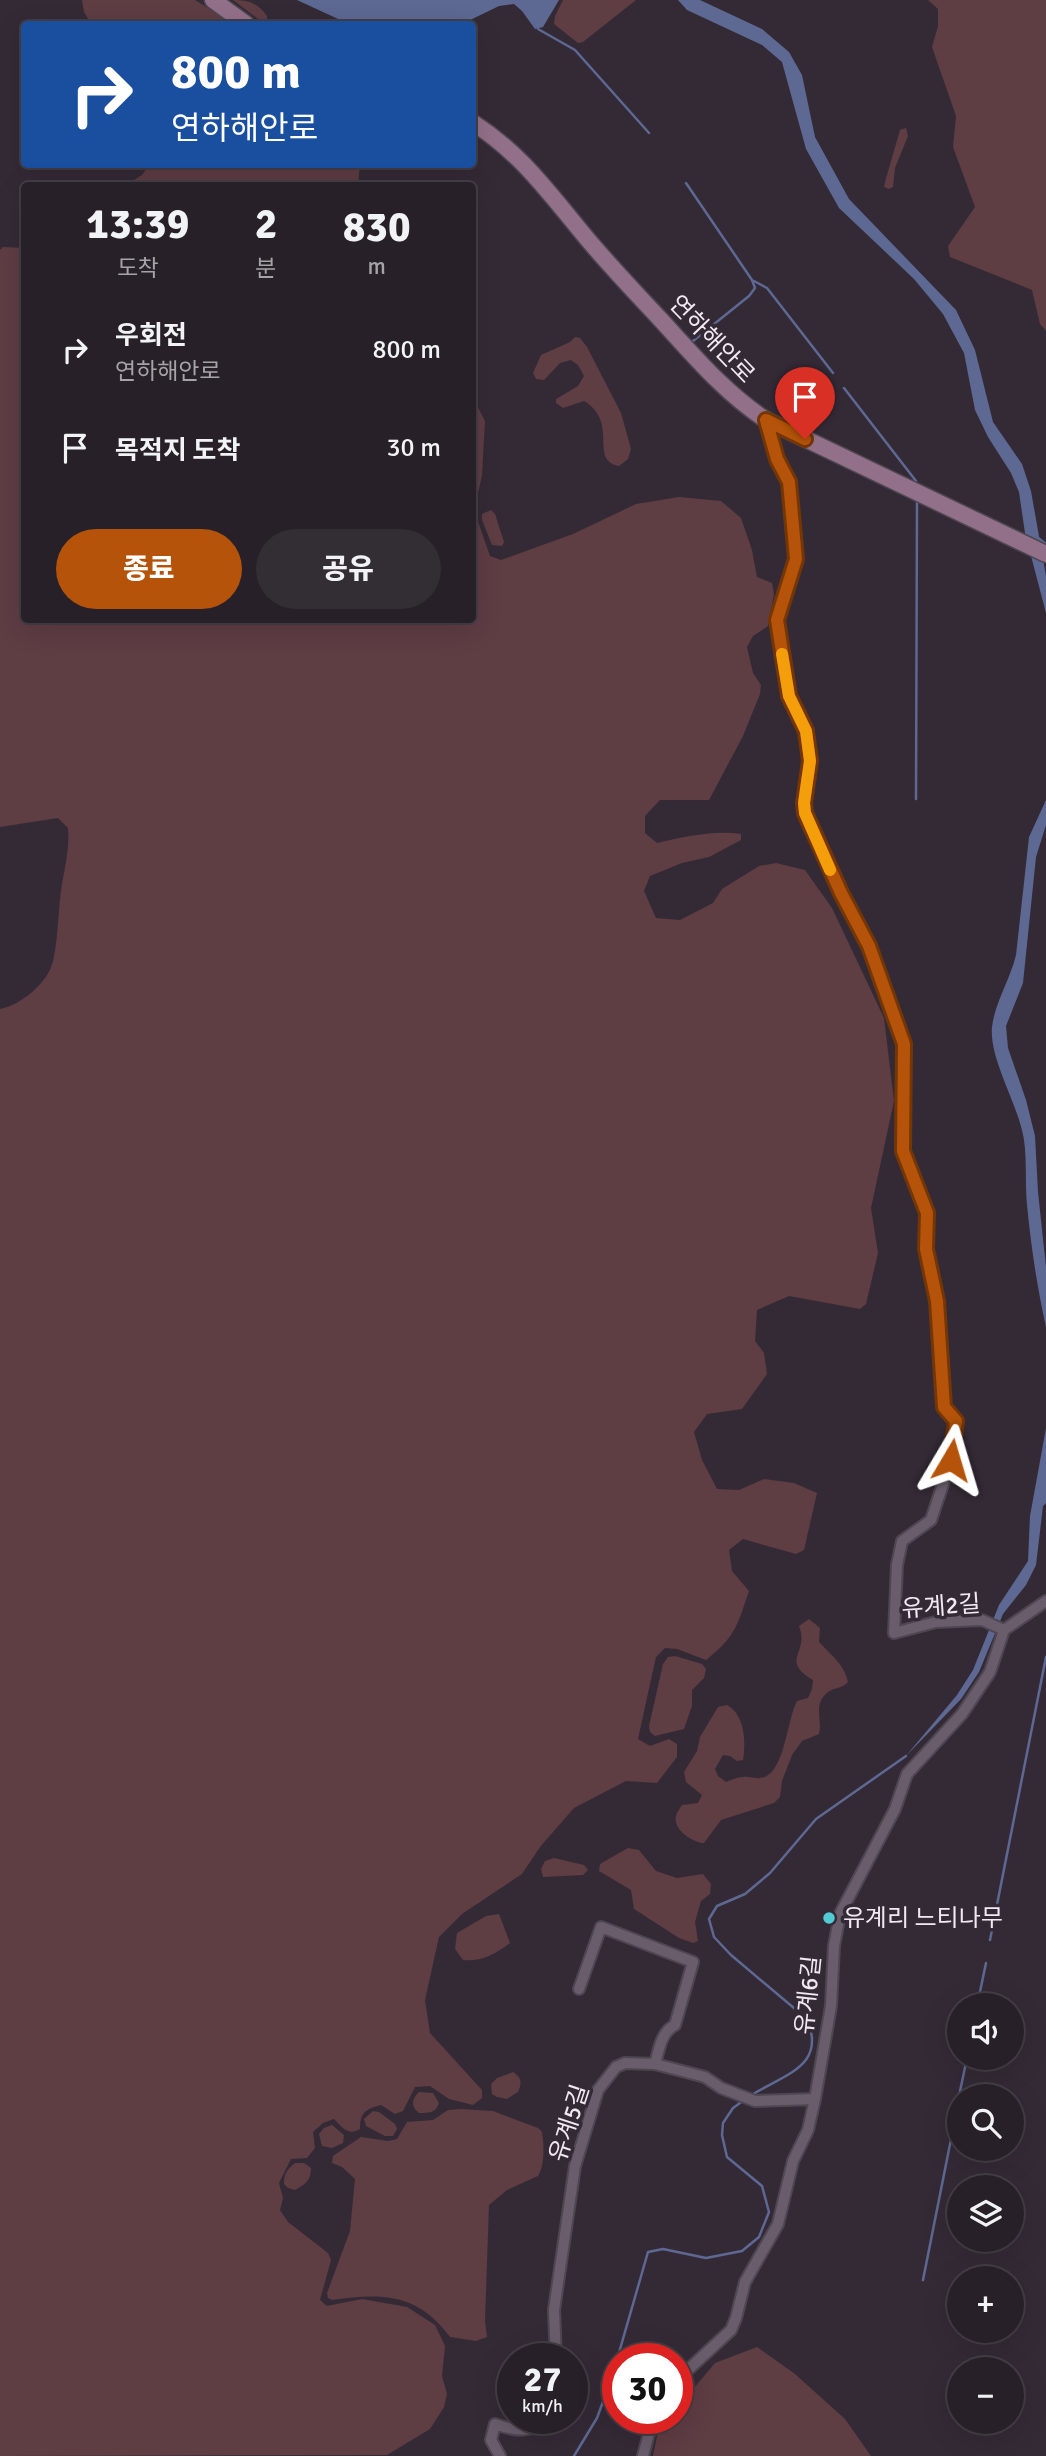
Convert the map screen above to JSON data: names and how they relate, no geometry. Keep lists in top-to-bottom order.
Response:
{
  "streets": {
    "street": [
      "연하해안로",
      "유계2길",
      "유계6길",
      "유계5길"
    ]
  },
  "crossings": [
    ["연하해안로", "유계2길"],
    ["유계2길", "유계6길"],
    ["유계6길", "유계5길"]
  ],
  "places": ["유계리 느티나무"],
  "page": {
    "turn": ["800 m", "연하해안로"],
    "eta": [
      "13:39",
      "도착",
      "2",
      "분",
      "830",
      "m"
    ],
    "list": [
      {
        "name": "우회전",
        "note": "연하해안로",
        "value": "800 m"
      },
      {
        "name": "목적지 도착",
        "value": "30 m"
      }
    ],
    "buttons": ["종료", "공유"],
    "map_buttons": ["+", "−"],
    "speed": "27 km/h",
    "limit": "30"
  }
}
